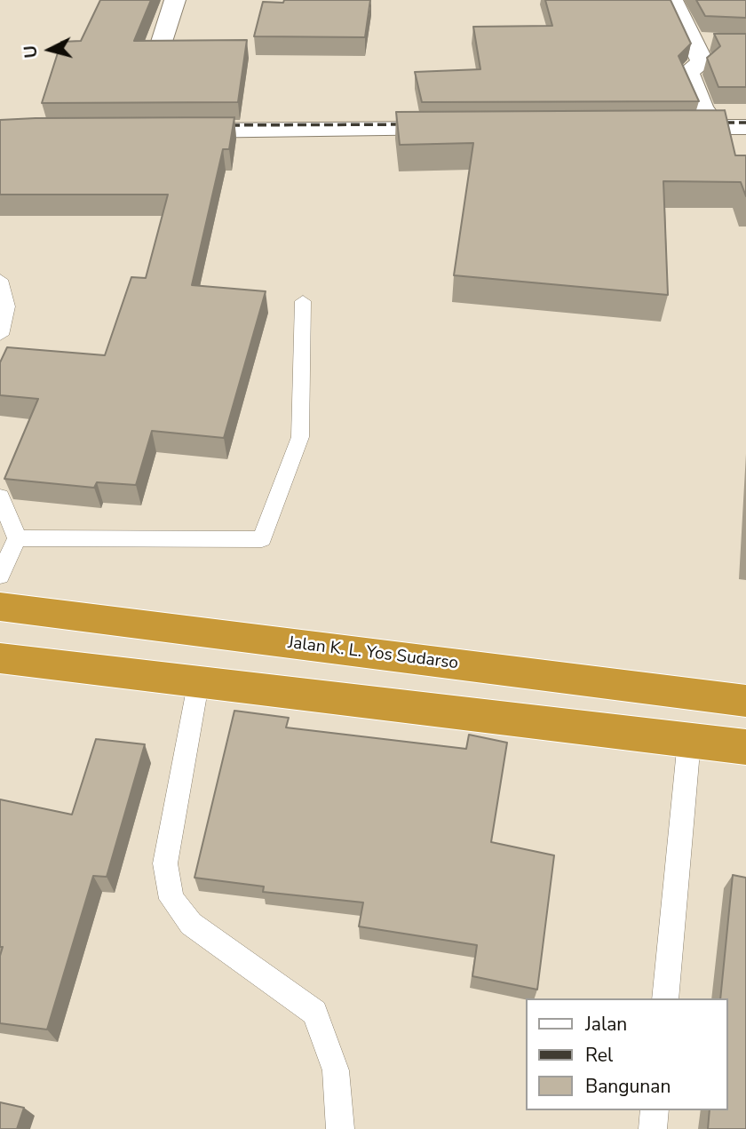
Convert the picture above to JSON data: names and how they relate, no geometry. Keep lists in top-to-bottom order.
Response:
{
  "streets": {
    "highway": ["Jalan K. L. Yos Sudarso"]
  },
  "legend": ["Jalan", "Rel", "Bangunan"],
  "north": "left"
}
